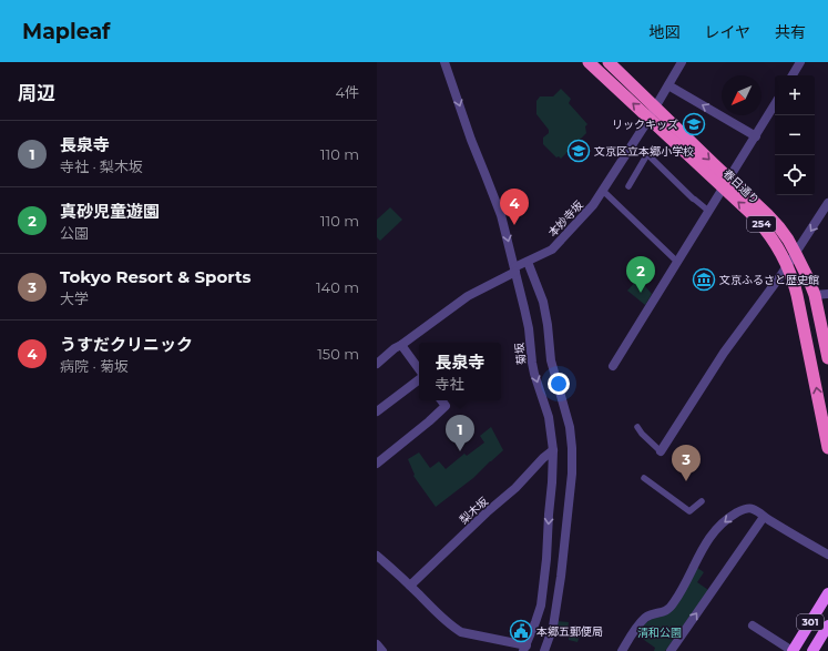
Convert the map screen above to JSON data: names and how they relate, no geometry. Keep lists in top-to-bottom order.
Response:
{
  "streets": {
    "highway": ["春日通り", "254"],
    "main road": ["301"],
    "street": ["本妙寺坂", "菊坂", "梨木坂"]
  },
  "crossings": [
    ["春日通り", "本妙寺坂"],
    ["本妙寺坂", "菊坂"],
    ["菊坂", "梨木坂"]
  ],
  "parks": ["清和公園"],
  "places": {
    "school or university": ["リックキッズ", "文京区立本郷小学校"],
    "museum": ["文京ふるさと歴史館"],
    "public building": ["本郷五郵便局"]
  },
  "north": "bottom left",
  "page": {
    "header": "Mapleaf",
    "nav": ["地図", "レイヤ", "共有"],
    "heading": ["周辺", "4件"],
    "map_buttons": ["+", "−"],
    "list": [
      {
        "mark": "1",
        "name": "長泉寺",
        "note": "寺社 · 梨木坂",
        "value": "110 m"
      },
      {
        "mark": "2",
        "name": "真砂児童遊園",
        "note": "公園",
        "value": "110 m"
      },
      {
        "mark": "3",
        "name": "Tokyo Resort & Sports",
        "note": "大学",
        "value": "140 m"
      },
      {
        "mark": "4",
        "name": "うすだクリニック",
        "note": "病院 · 菊坂",
        "value": "150 m"
      }
    ],
    "pins": [
      "4",
      "2",
      "1",
      "3"
    ],
    "popup": ["長泉寺", "寺社"]
  }
}
